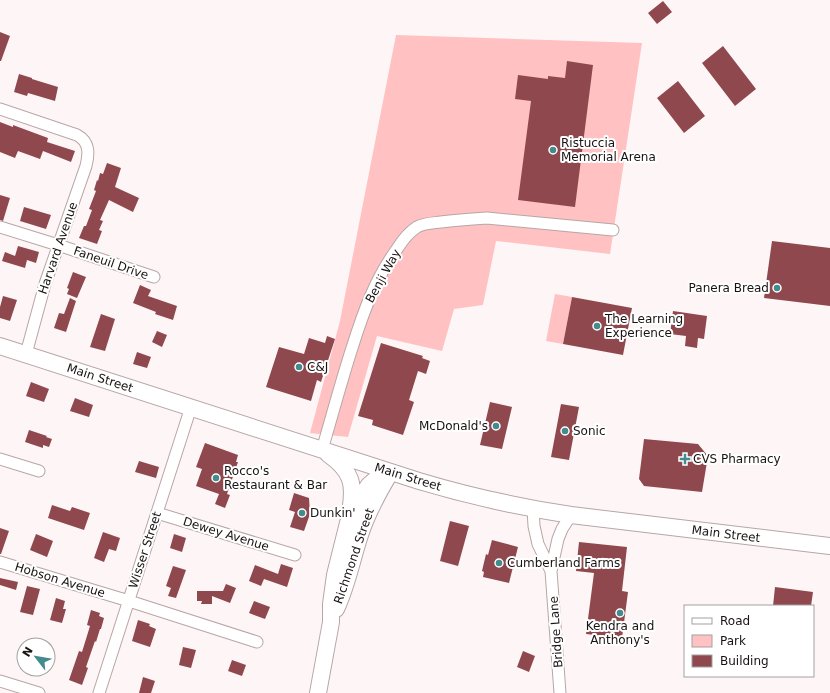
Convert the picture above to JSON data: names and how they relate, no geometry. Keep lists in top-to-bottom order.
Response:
{
  "streets": {
    "main road": ["Main Street", "Richmond Street"],
    "street": [
      "Harvard Avenue",
      "Faneuil Drive",
      "Benji Way",
      "Dewey Avenue",
      "Wisser Street",
      "Hobson Avenue",
      "Bridge Lane"
    ]
  },
  "crossings": [
    ["Harvard Avenue", "Faneuil Drive"],
    ["Harvard Avenue", "Main Street"],
    ["Benji Way", "Main Street"],
    ["Main Street", "Wisser Street"],
    ["Main Street", "Richmond Street"],
    ["Main Street", "Bridge Lane"],
    ["Dewey Avenue", "Wisser Street"],
    ["Wisser Street", "Hobson Avenue"]
  ],
  "places": {
    "other": [
      "Ristuccia Memorial Arena",
      "Panera Bread",
      "The Learning Experience",
      "C&J",
      "McDonald's",
      "Sonic",
      "Rocco's Restaurant & Bar",
      "Dunkin'",
      "Cumberland Farms",
      "Kendra and Anthony's"
    ],
    "health": ["CVS Pharmacy"]
  },
  "legend": ["Road", "Park", "Building"],
  "north": "top left"
}
